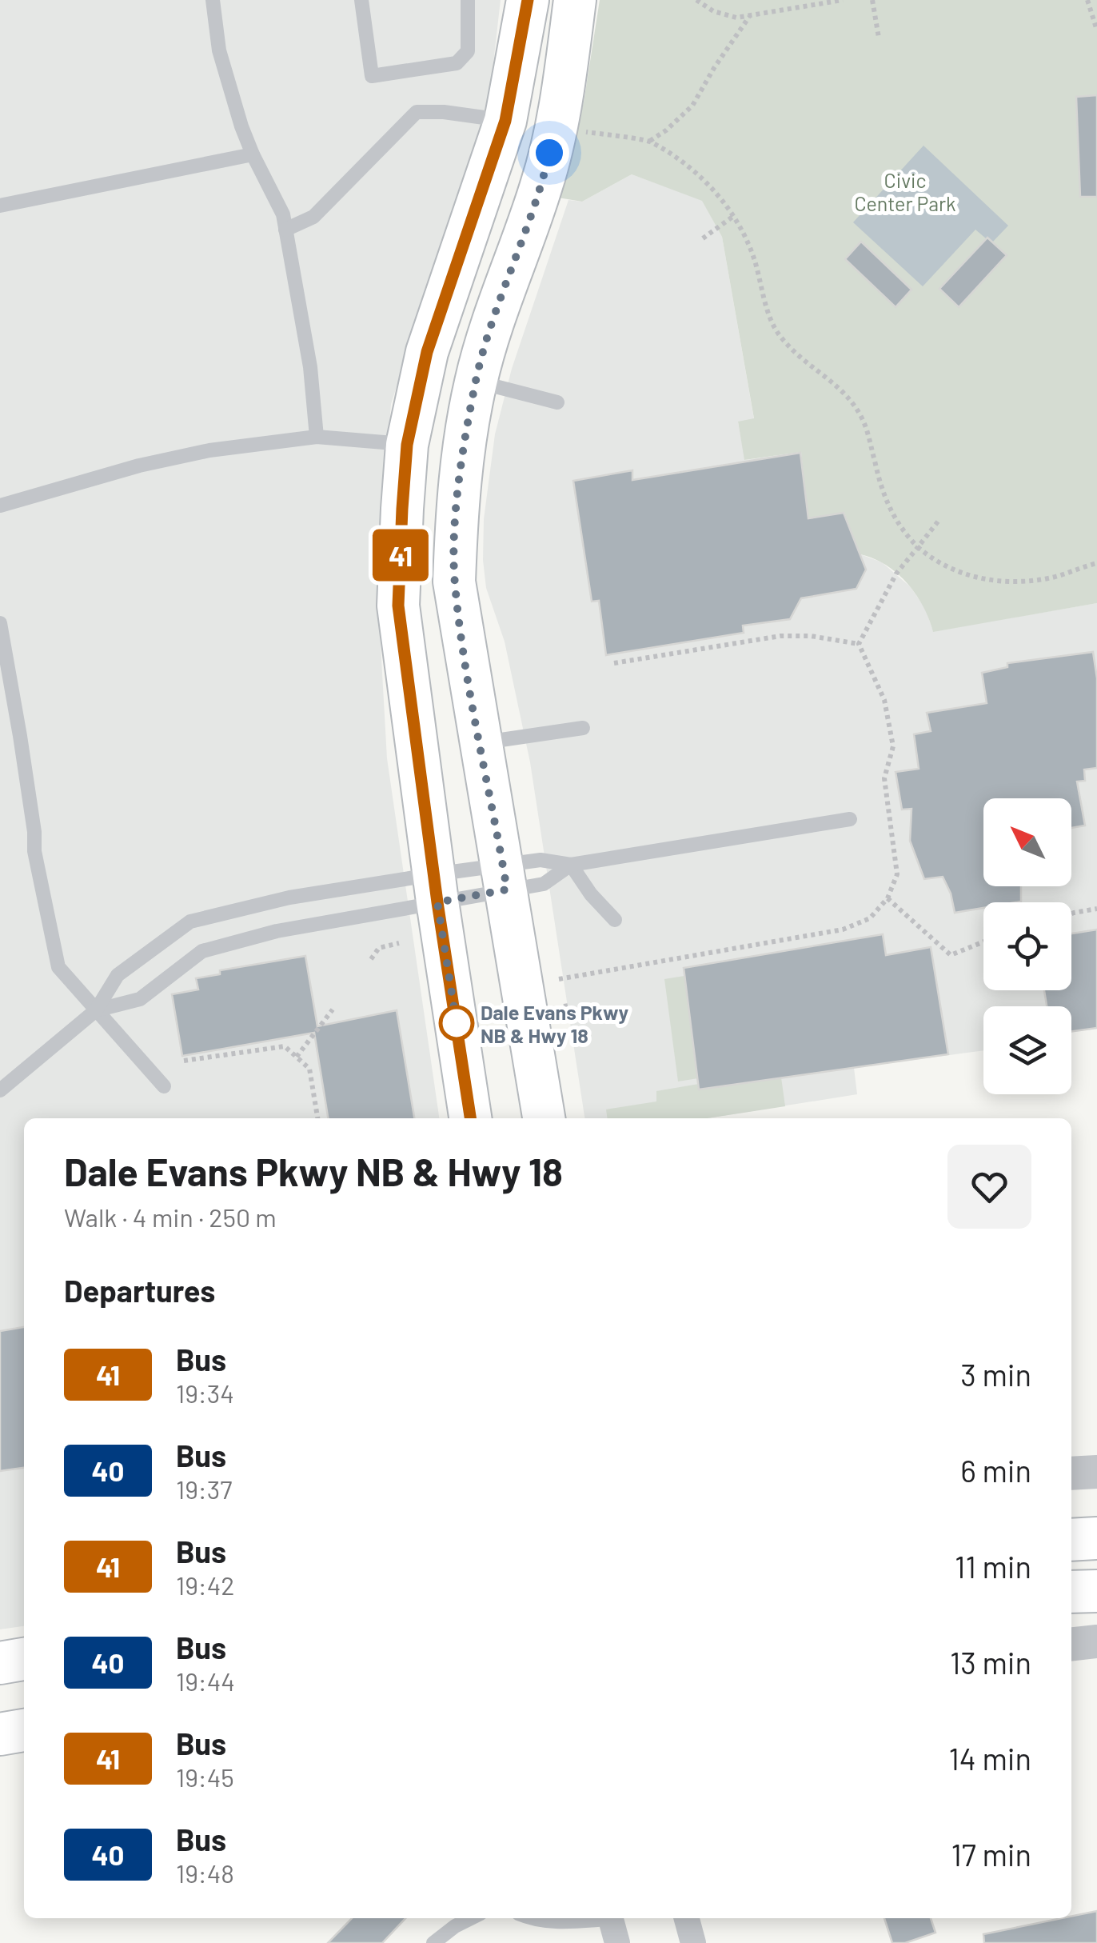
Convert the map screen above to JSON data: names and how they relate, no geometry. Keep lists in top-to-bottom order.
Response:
{
  "parks": ["Civic Center Park"],
  "places": ["Dale Evans Pkwy NB & Hwy 18"],
  "lines": ["bus line 41"],
  "north": "top left",
  "page": {
    "on_map": "41",
    "heading": [
      ["Dale Evans Pkwy NB & Hwy 18", "Walk · 4 min · 250 m"],
      "Departures"
    ],
    "list": [
      {
        "mark": "41",
        "name": "Bus",
        "note": "19:34",
        "value": "3 min"
      },
      {
        "mark": "40",
        "name": "Bus",
        "note": "19:37",
        "value": "6 min"
      },
      {
        "mark": "41",
        "name": "Bus",
        "note": "19:42",
        "value": "11 min"
      },
      {
        "mark": "40",
        "name": "Bus",
        "note": "19:44",
        "value": "13 min"
      },
      {
        "mark": "41",
        "name": "Bus",
        "note": "19:45",
        "value": "14 min"
      },
      {
        "mark": "40",
        "name": "Bus",
        "note": "19:48",
        "value": "17 min"
      }
    ]
  }
}
